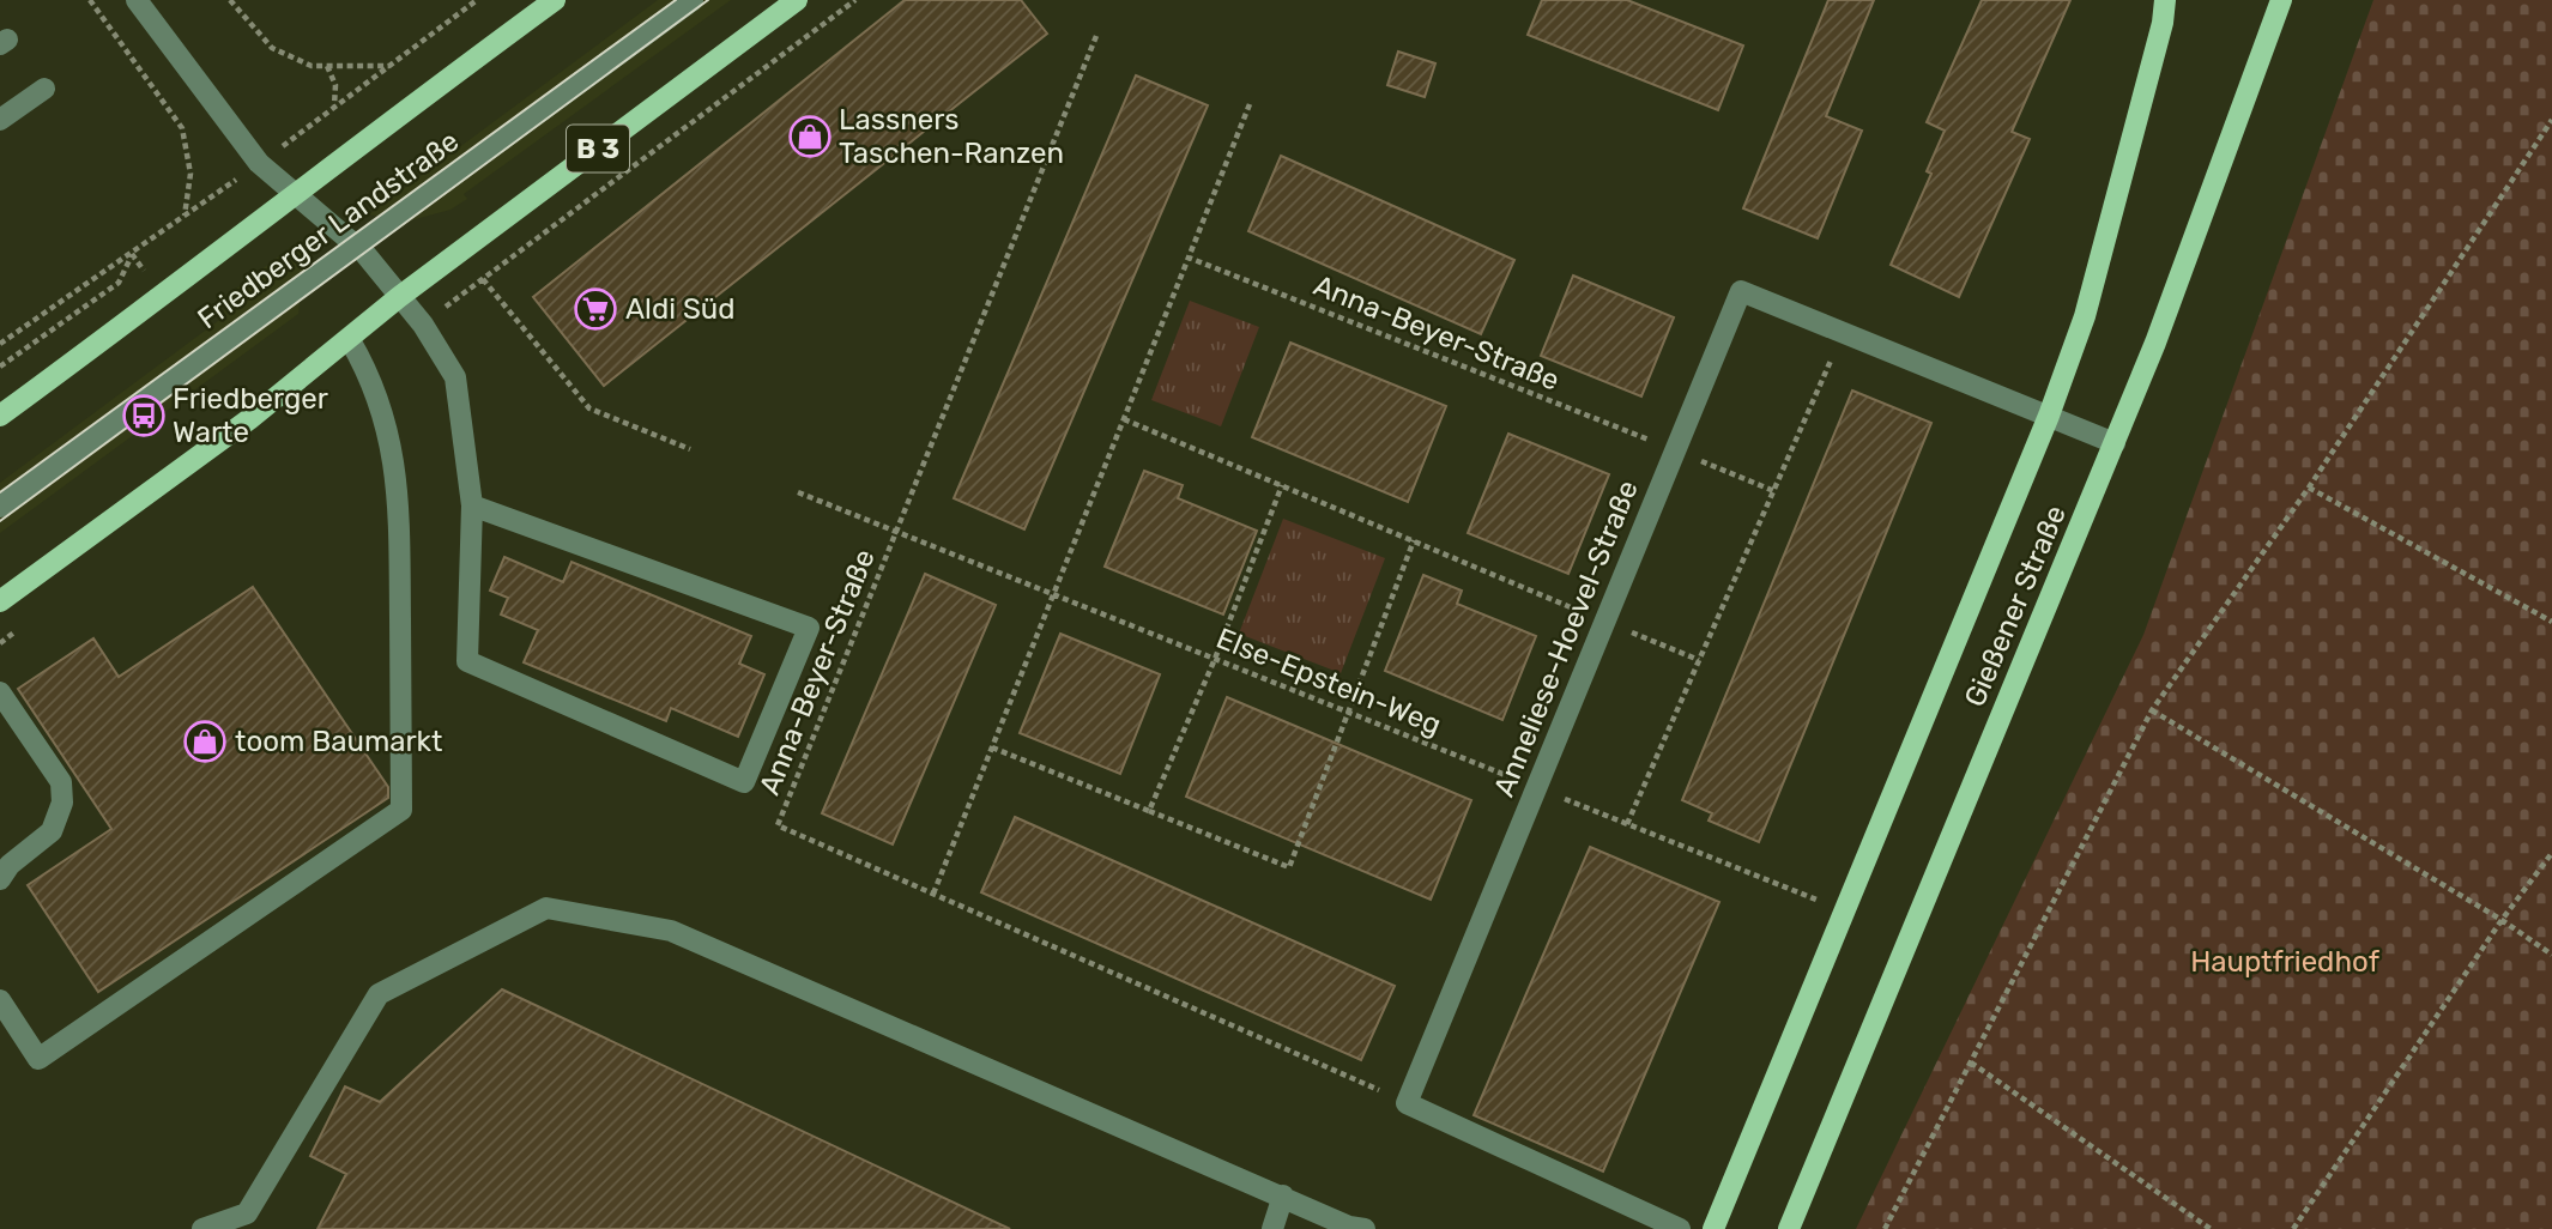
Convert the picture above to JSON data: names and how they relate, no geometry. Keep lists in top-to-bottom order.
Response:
{
  "streets": {
    "main road": ["B 3", "Friedberger Landstraße", "Gießener Straße"],
    "street": ["Anneliese-Hoevel-Straße"],
    "path": ["Anna-Beyer-Straße", "Else-Epstein-Weg"]
  },
  "crossings": [
    ["Anna-Beyer-Straße", "Anneliese-Hoevel-Straße"],
    ["Anna-Beyer-Straße", "Else-Epstein-Weg"],
    ["Gießener Straße", "Anneliese-Hoevel-Straße"],
    ["Gießener Straße", "Else-Epstein-Weg"],
    ["Anneliese-Hoevel-Straße", "Else-Epstein-Weg"]
  ],
  "parks": ["Hauptfriedhof"],
  "places": {
    "shop": ["Lassners Taschen-Ranzen", "toom Baumarkt"],
    "supermarket": ["Aldi Süd"],
    "bus stop": ["Friedberger Warte"]
  }
}
